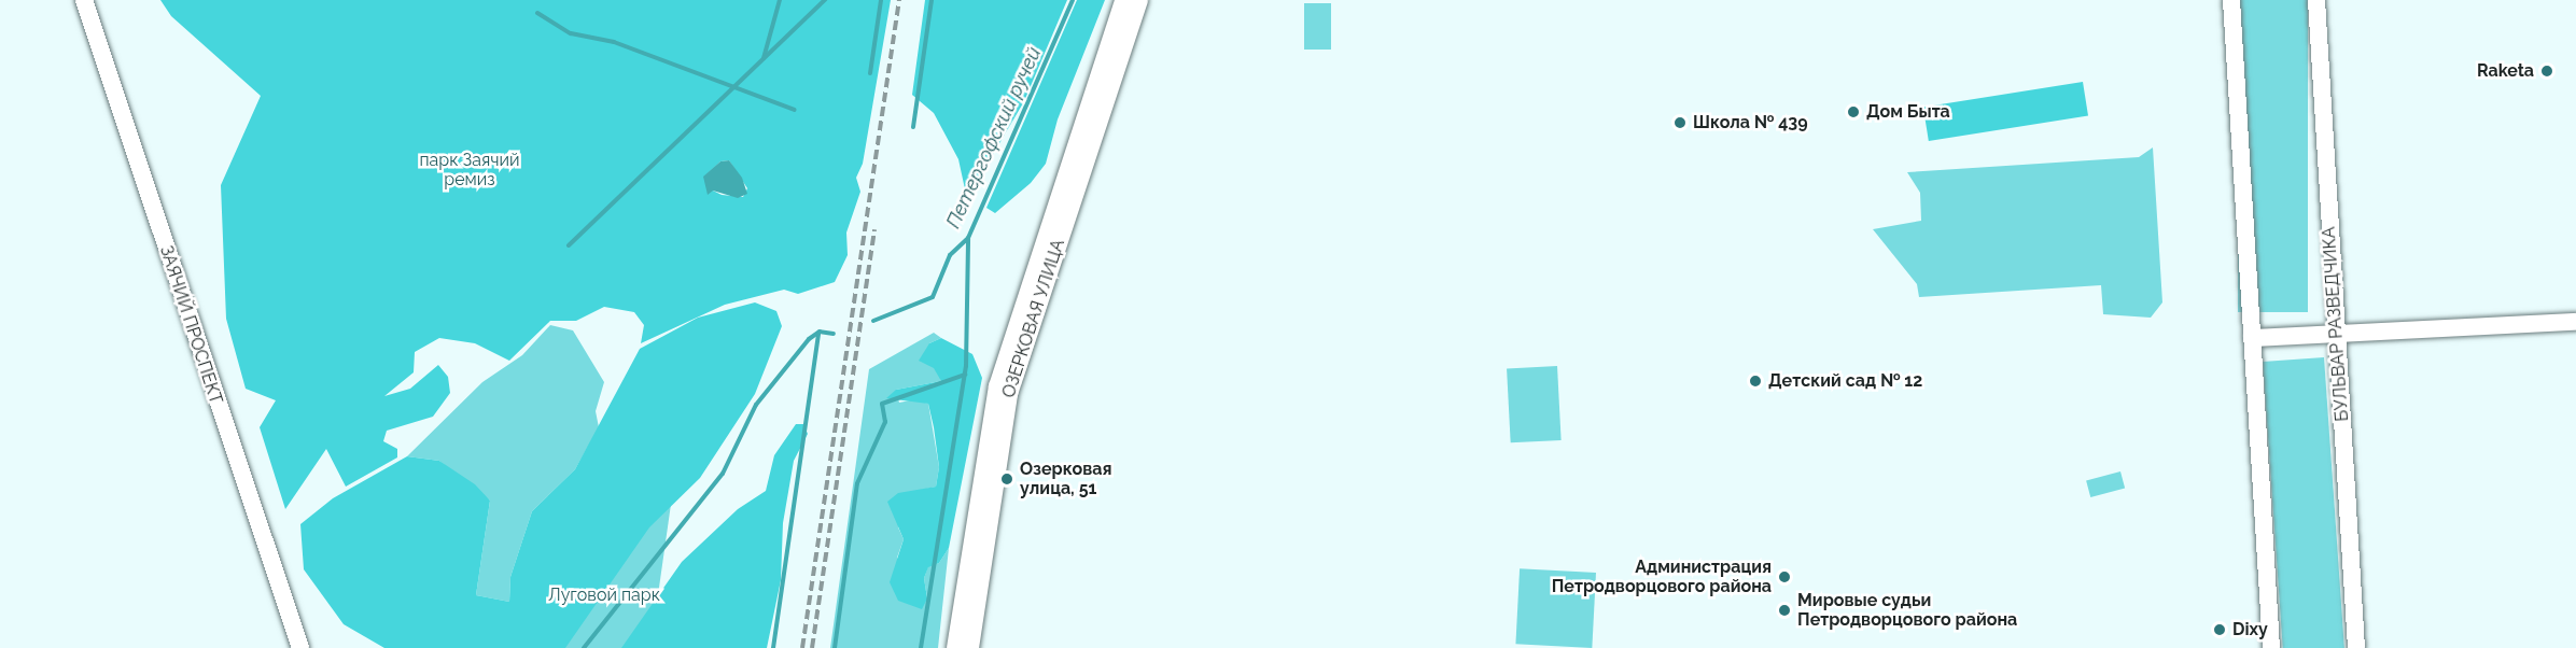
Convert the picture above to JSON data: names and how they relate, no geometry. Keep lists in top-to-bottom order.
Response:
{
  "streets": {
    "street": ["ОЗЕРКОВАЯ УЛИЦА", "БУЛЬВАР РАЗВЕДЧИКА", "ЗАЯЧИЙ ПРОСПЕКТ"]
  },
  "water": ["Петергофский ручей"],
  "parks": ["парк Заячий ремиз", "Луговой парк"],
  "places": [
    "Raketa",
    "Дом Быта",
    "Школа № 439",
    "Детский сад № 12",
    "Озерковая улица, 51",
    "Администрация Петродворцового района",
    "Мировые судьи Петродворцового района",
    "Dixy"
  ]
}
